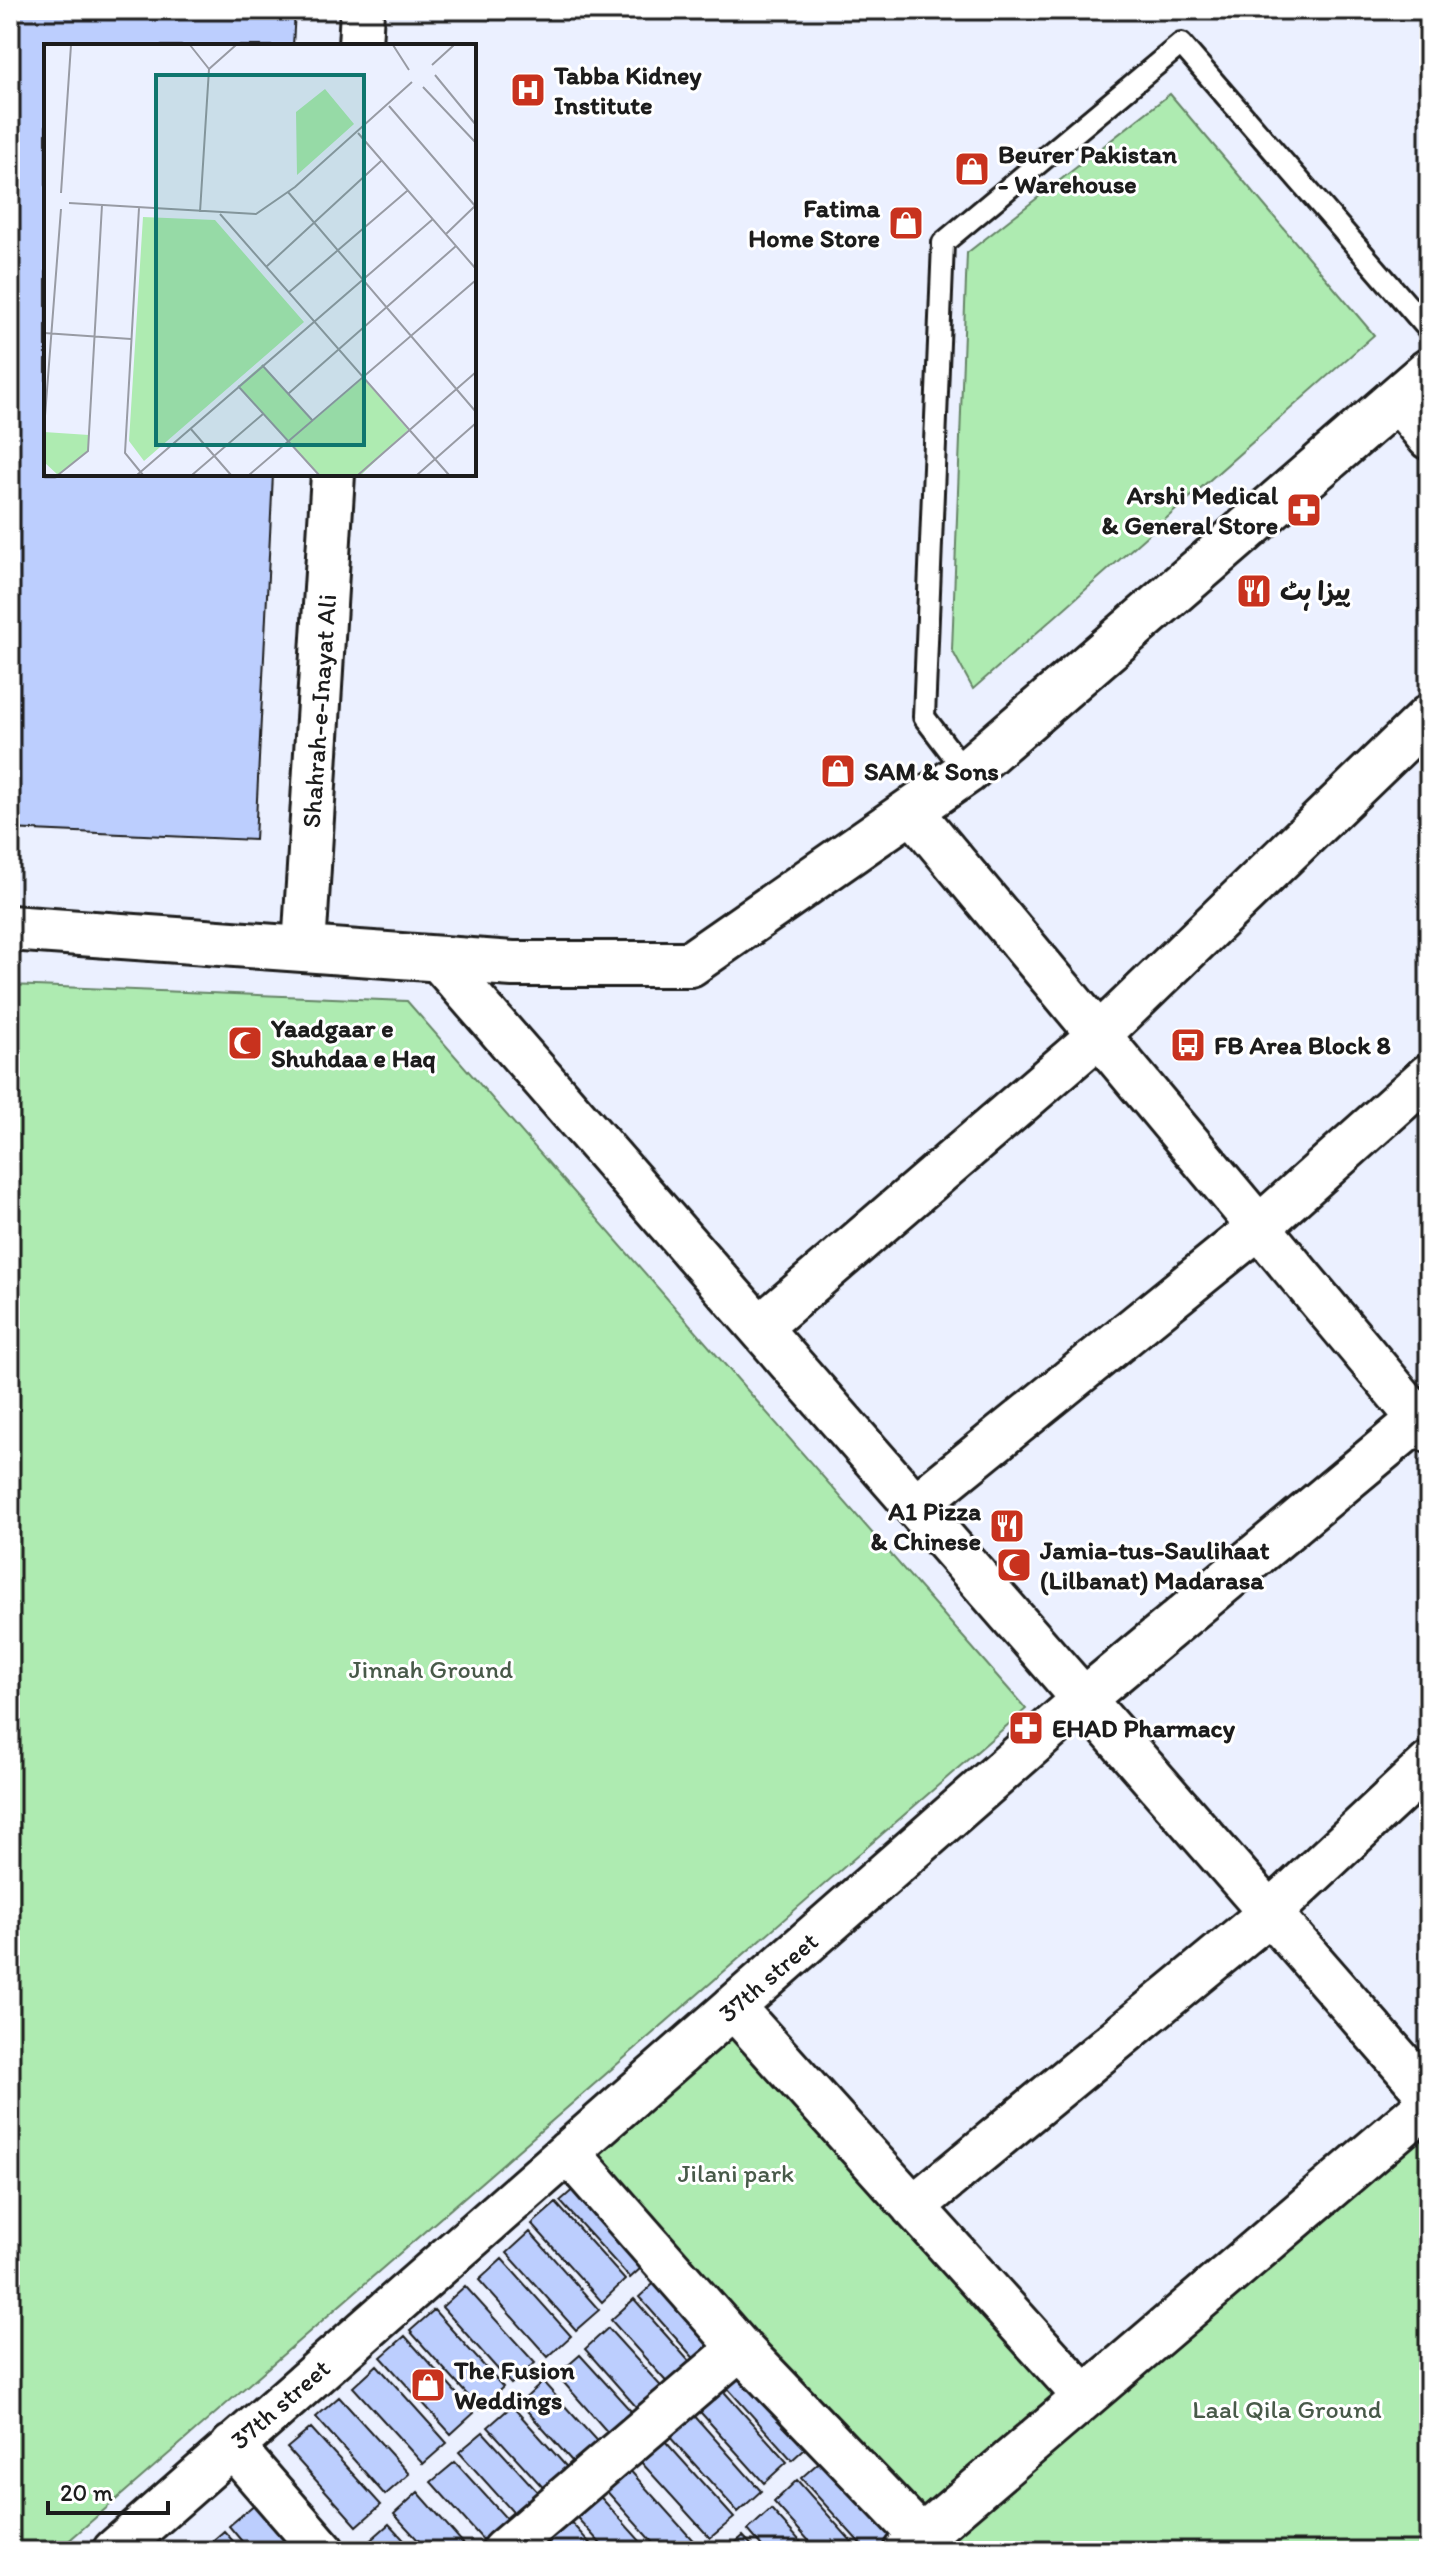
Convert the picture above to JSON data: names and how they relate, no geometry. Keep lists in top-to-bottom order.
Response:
{
  "streets": {
    "street": ["Shahrah-e-Inayat Ali", "37th street"]
  },
  "parks": ["Jinnah Ground", "Jilani park", "Laal Qila Ground"],
  "places": {
    "hospital": ["Tabba Kidney Institute"],
    "shop": [
      "Beurer Pakistan - Warehouse",
      "Fatima Home Store",
      "SAM & Sons",
      "The Fusion Weddings"
    ],
    "pharmacy": ["Arshi Medical & General Store", "EHAD Pharmacy"],
    "restaurant": ["پیزا ہٹ", "A1 Pizza & Chinese"],
    "mosque": ["Yaadgaar e Shuhdaa e Haq", "Jamia-tus-Saulihaat (Lilbanat) Madarasa"],
    "bus stop": ["FB Area Block 8"]
  },
  "scale_bar": "20 m"
}
